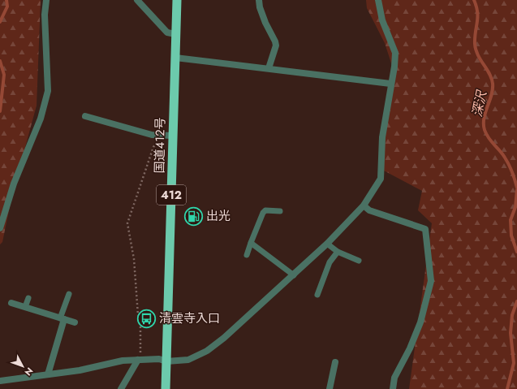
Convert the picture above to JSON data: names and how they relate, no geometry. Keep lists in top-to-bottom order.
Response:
{
  "streets": {
    "highway": ["国道412号", "412"]
  },
  "water": ["深沢"],
  "places": {
    "fuel station": ["出光"],
    "bus stop": ["清雲寺入口"]
  },
  "north": "bottom right"
}
